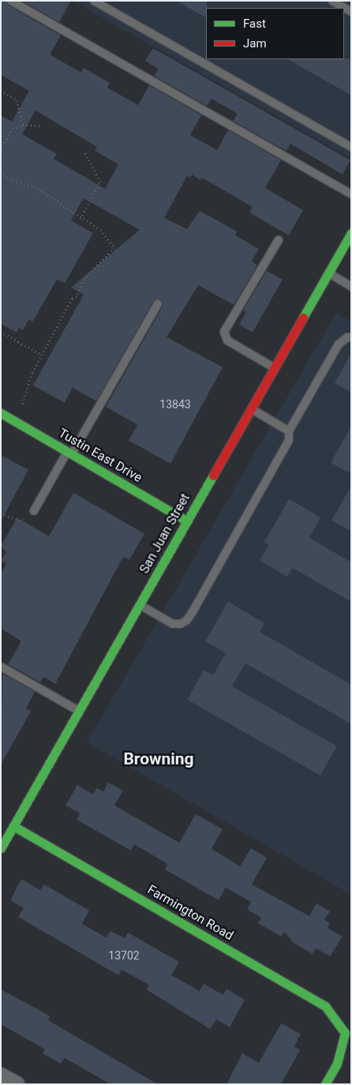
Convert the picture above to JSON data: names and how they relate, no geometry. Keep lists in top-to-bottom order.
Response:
{
  "streets": {
    "main road": ["Tustin East Drive", "San Juan Street", "Farmington Road"]
  },
  "crossings": [
    ["Tustin East Drive", "San Juan Street"],
    ["San Juan Street", "Farmington Road"]
  ],
  "districts": ["Browning"],
  "house_numbers": ["13843", "13702"],
  "legend": ["Fast", "Jam"]
}
